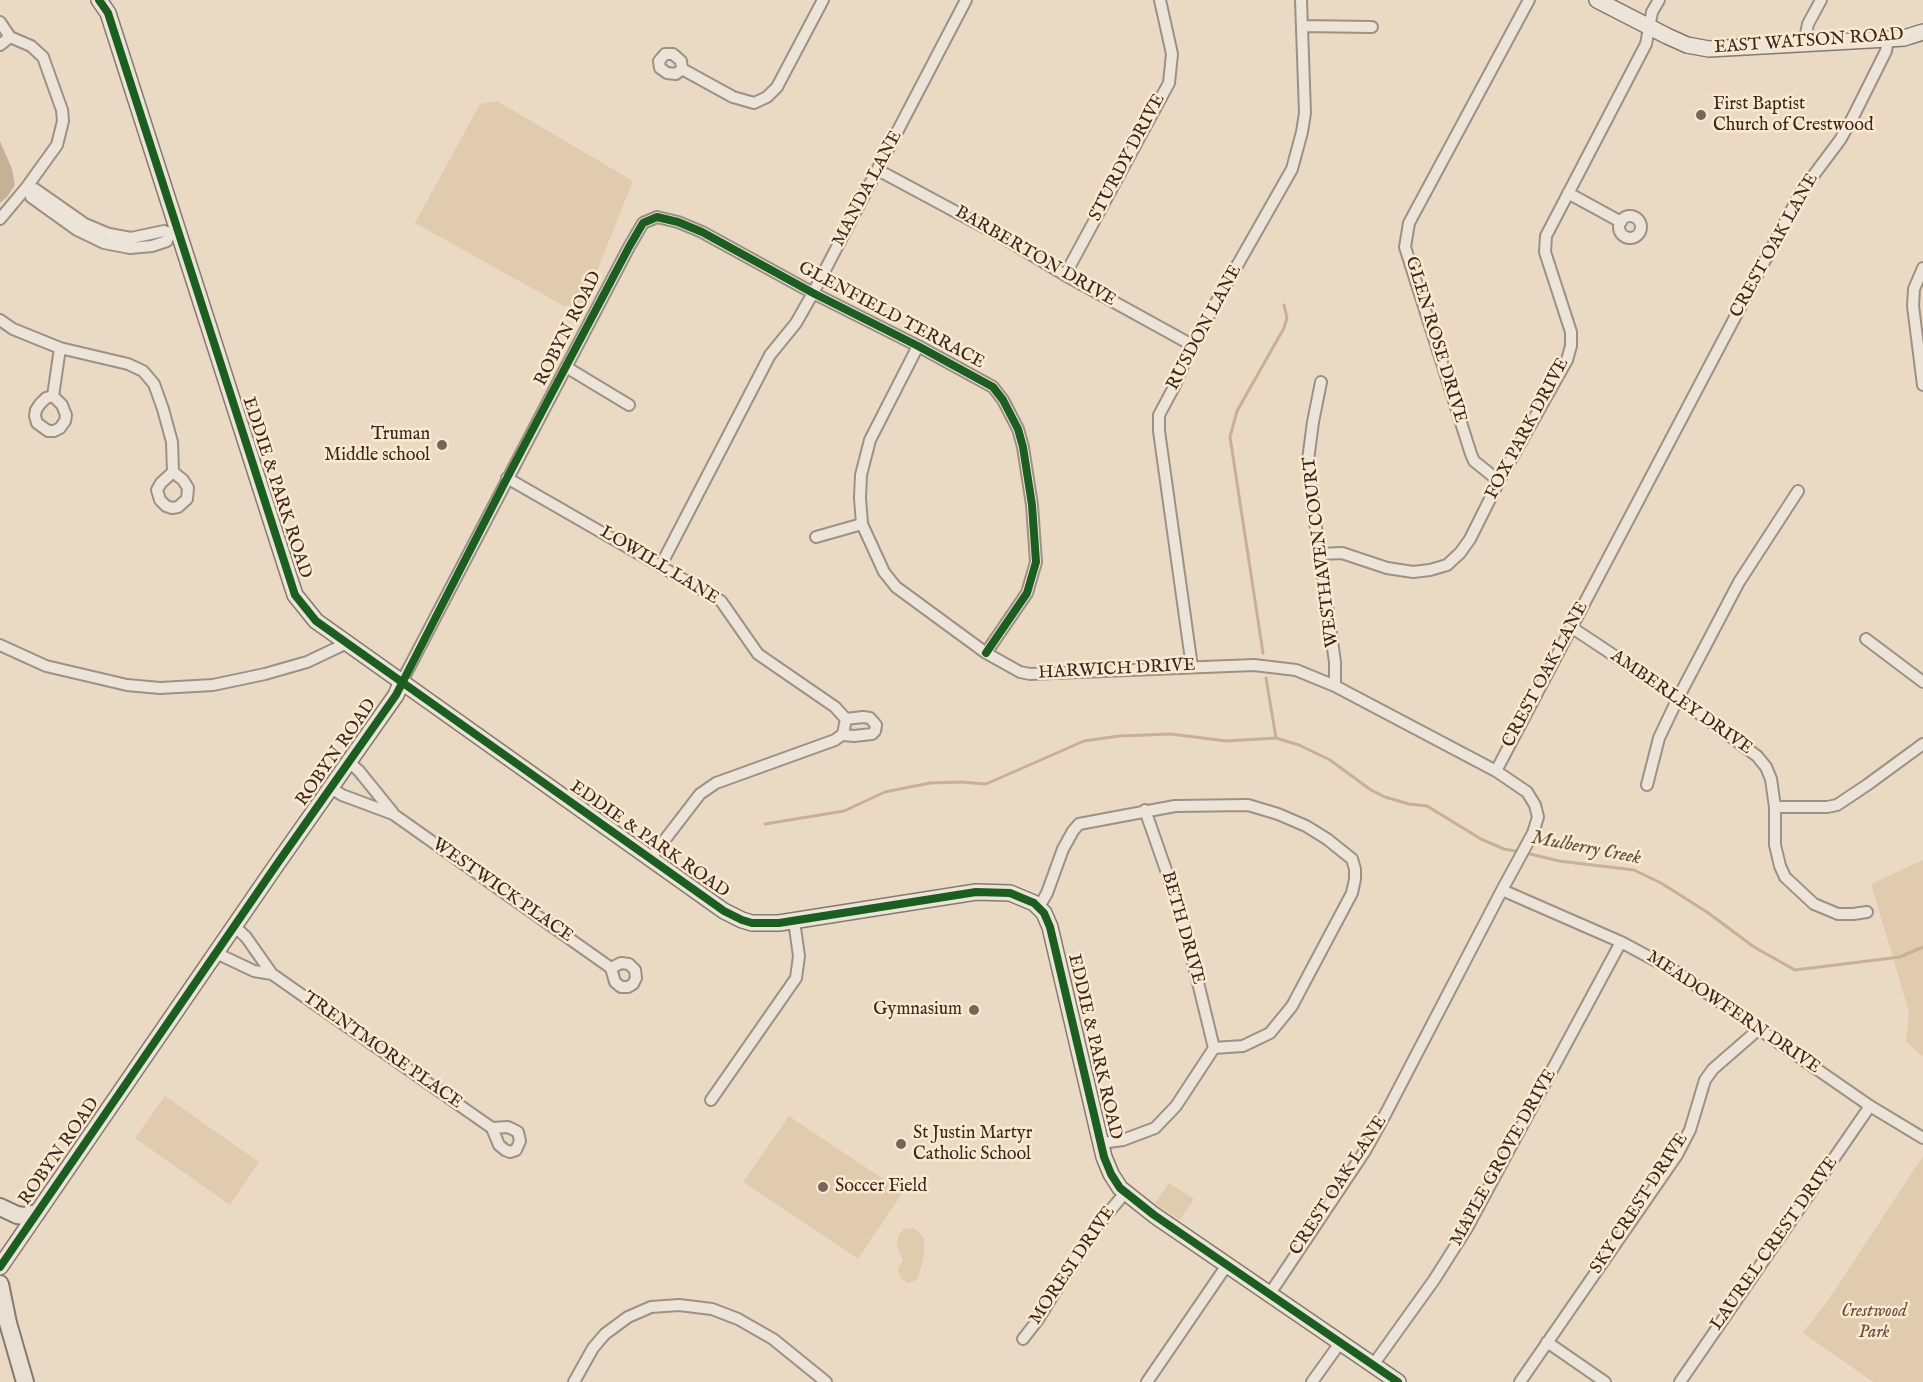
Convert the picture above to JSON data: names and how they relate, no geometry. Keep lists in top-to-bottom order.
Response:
{
  "streets": {
    "street": [
      "EAST WATSON ROAD",
      "STURDY DRIVE",
      "MANDA LANE",
      "CREST OAK LANE",
      "BARBERTON DRIVE",
      "GLENFIELD TERRACE",
      "RUSDON LANE",
      "ROBYN ROAD",
      "GLEN ROSE DRIVE",
      "FOX PARK DRIVE",
      "EDDIE & PARK ROAD",
      "WESTHAVEN COURT",
      "LOWILL LANE",
      "HARWICH DRIVE",
      "AMBERLEY DRIVE",
      "WESTWICK PLACE",
      "BETH DRIVE",
      "MEADOWFERN DRIVE",
      "TRENTMORE PLACE",
      "MAPLE GROVE DRIVE",
      "SKY CREST DRIVE",
      "LAUREL CREST DRIVE",
      "MORESI DRIVE"
    ]
  },
  "crossings": [
    ["EAST WATSON ROAD", "CREST OAK LANE"],
    ["EAST WATSON ROAD", "FOX PARK DRIVE"],
    ["STURDY DRIVE", "BARBERTON DRIVE"],
    ["MANDA LANE", "BARBERTON DRIVE"],
    ["MANDA LANE", "GLENFIELD TERRACE"],
    ["MANDA LANE", "LOWILL LANE"],
    ["CREST OAK LANE", "EDDIE & PARK ROAD"],
    ["CREST OAK LANE", "HARWICH DRIVE"],
    ["CREST OAK LANE", "AMBERLEY DRIVE"],
    ["CREST OAK LANE", "MEADOWFERN DRIVE"],
    ["BARBERTON DRIVE", "RUSDON LANE"],
    ["GLENFIELD TERRACE", "ROBYN ROAD"],
    ["GLENFIELD TERRACE", "HARWICH DRIVE"],
    ["RUSDON LANE", "HARWICH DRIVE"],
    ["ROBYN ROAD", "EDDIE & PARK ROAD"],
    ["ROBYN ROAD", "LOWILL LANE"],
    ["ROBYN ROAD", "WESTWICK PLACE"],
    ["ROBYN ROAD", "TRENTMORE PLACE"],
    ["GLEN ROSE DRIVE", "FOX PARK DRIVE"],
    ["FOX PARK DRIVE", "WESTHAVEN COURT"],
    ["EDDIE & PARK ROAD", "MAPLE GROVE DRIVE"],
    ["EDDIE & PARK ROAD", "MORESI DRIVE"],
    ["WESTHAVEN COURT", "HARWICH DRIVE"],
    ["MEADOWFERN DRIVE", "MAPLE GROVE DRIVE"],
    ["MEADOWFERN DRIVE", "SKY CREST DRIVE"],
    ["MEADOWFERN DRIVE", "LAUREL CREST DRIVE"]
  ],
  "water": ["Mulberry Creek"],
  "parks": ["Crestwood Park"],
  "places": [
    "First Baptist Church of Crestwood",
    "Truman Middle school",
    "Gymnasium",
    "St Justin Martyr Catholic School",
    "Soccer Field"
  ]
}
